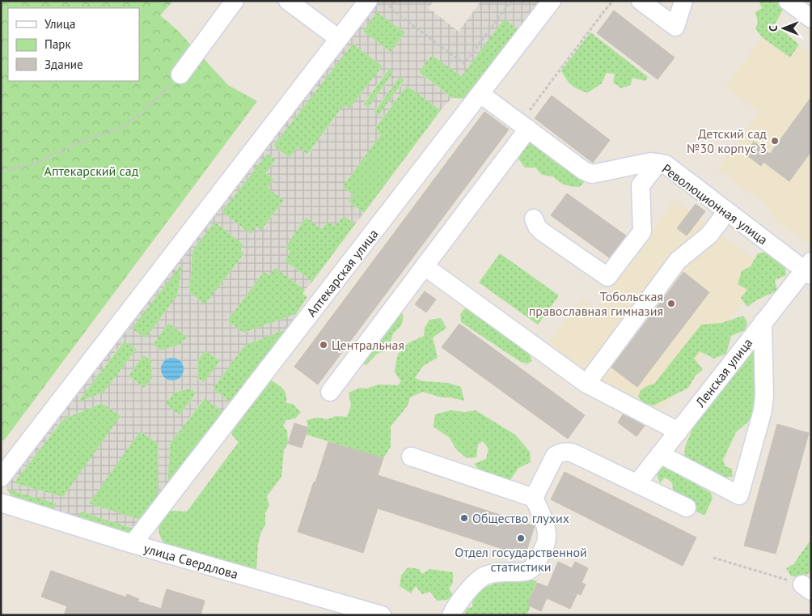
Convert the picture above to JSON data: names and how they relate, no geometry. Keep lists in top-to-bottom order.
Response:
{
  "streets": {
    "street": [
      "Революционная улица",
      "Аптекарская улица",
      "Ленская улица",
      "улица Свердлова"
    ]
  },
  "crossings": [
    ["Революционная улица", "Аптекарская улица"],
    ["Революционная улица", "Ленская улица"],
    ["Аптекарская улица", "улица Свердлова"]
  ],
  "parks": ["Аптекарский сад"],
  "places": [
    "Детский сад №30 корпус 3",
    "Тобольская православная гимназия",
    "Центральная",
    "Общество глухих",
    "Отдел государственной статистики"
  ],
  "legend": ["Улица", "Парк", "Здание"],
  "north": "left"
}
